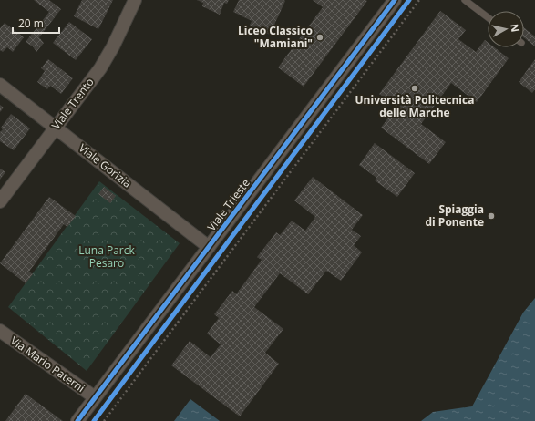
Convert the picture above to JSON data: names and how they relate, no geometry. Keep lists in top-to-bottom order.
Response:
{
  "streets": {
    "street": [
      "Viale Trento",
      "Viale Gorizia",
      "Viale Trieste",
      "Via Mario Paterni"
    ]
  },
  "crossings": [
    ["Viale Trento", "Viale Gorizia"],
    ["Viale Gorizia", "Viale Trieste"],
    ["Viale Trieste", "Via Mario Paterni"]
  ],
  "parks": ["Luna Parck Pesaro"],
  "places": ["Liceo Classico \"Mamiani\"", "Università Politecnica delle Marche", "Spiaggia di Ponente"],
  "scale_bar": "20 m",
  "north": "right"
}
